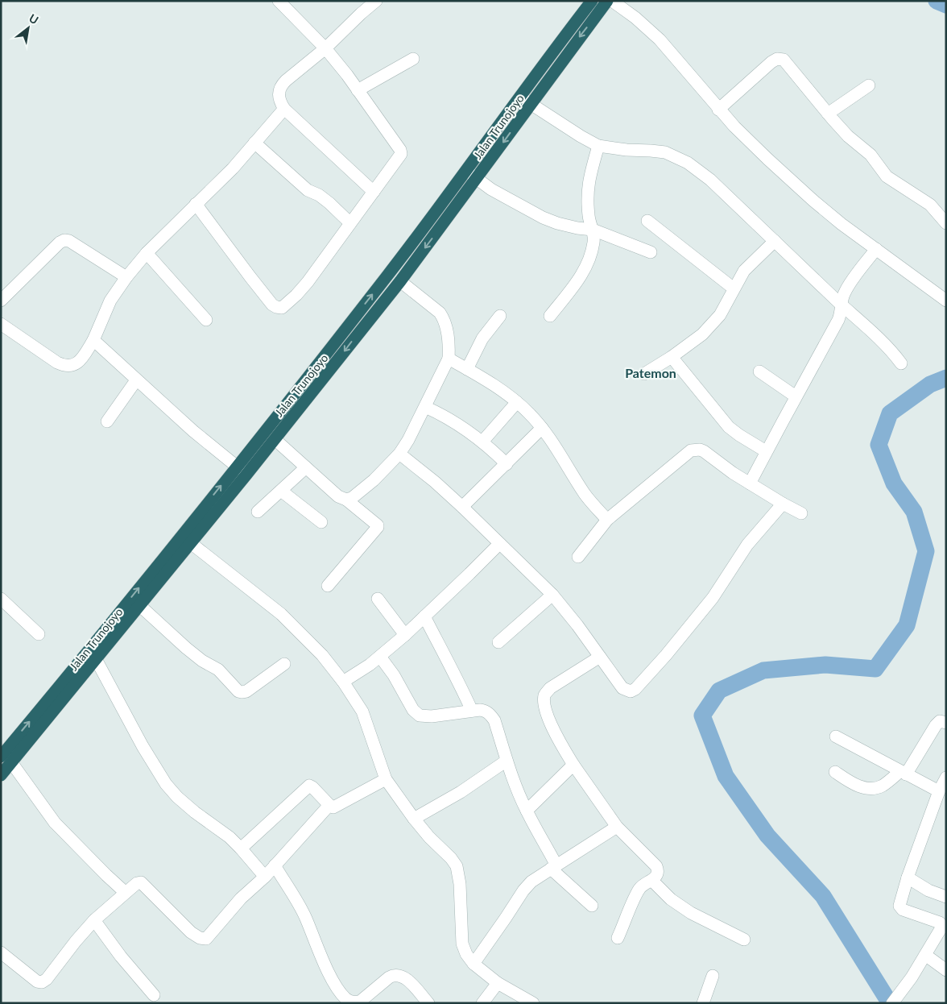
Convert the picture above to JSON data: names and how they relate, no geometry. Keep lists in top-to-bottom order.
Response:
{
  "streets": {
    "highway": ["Jalan Trunojoyo"]
  },
  "districts": ["Patemon"],
  "north": "top right"
}
